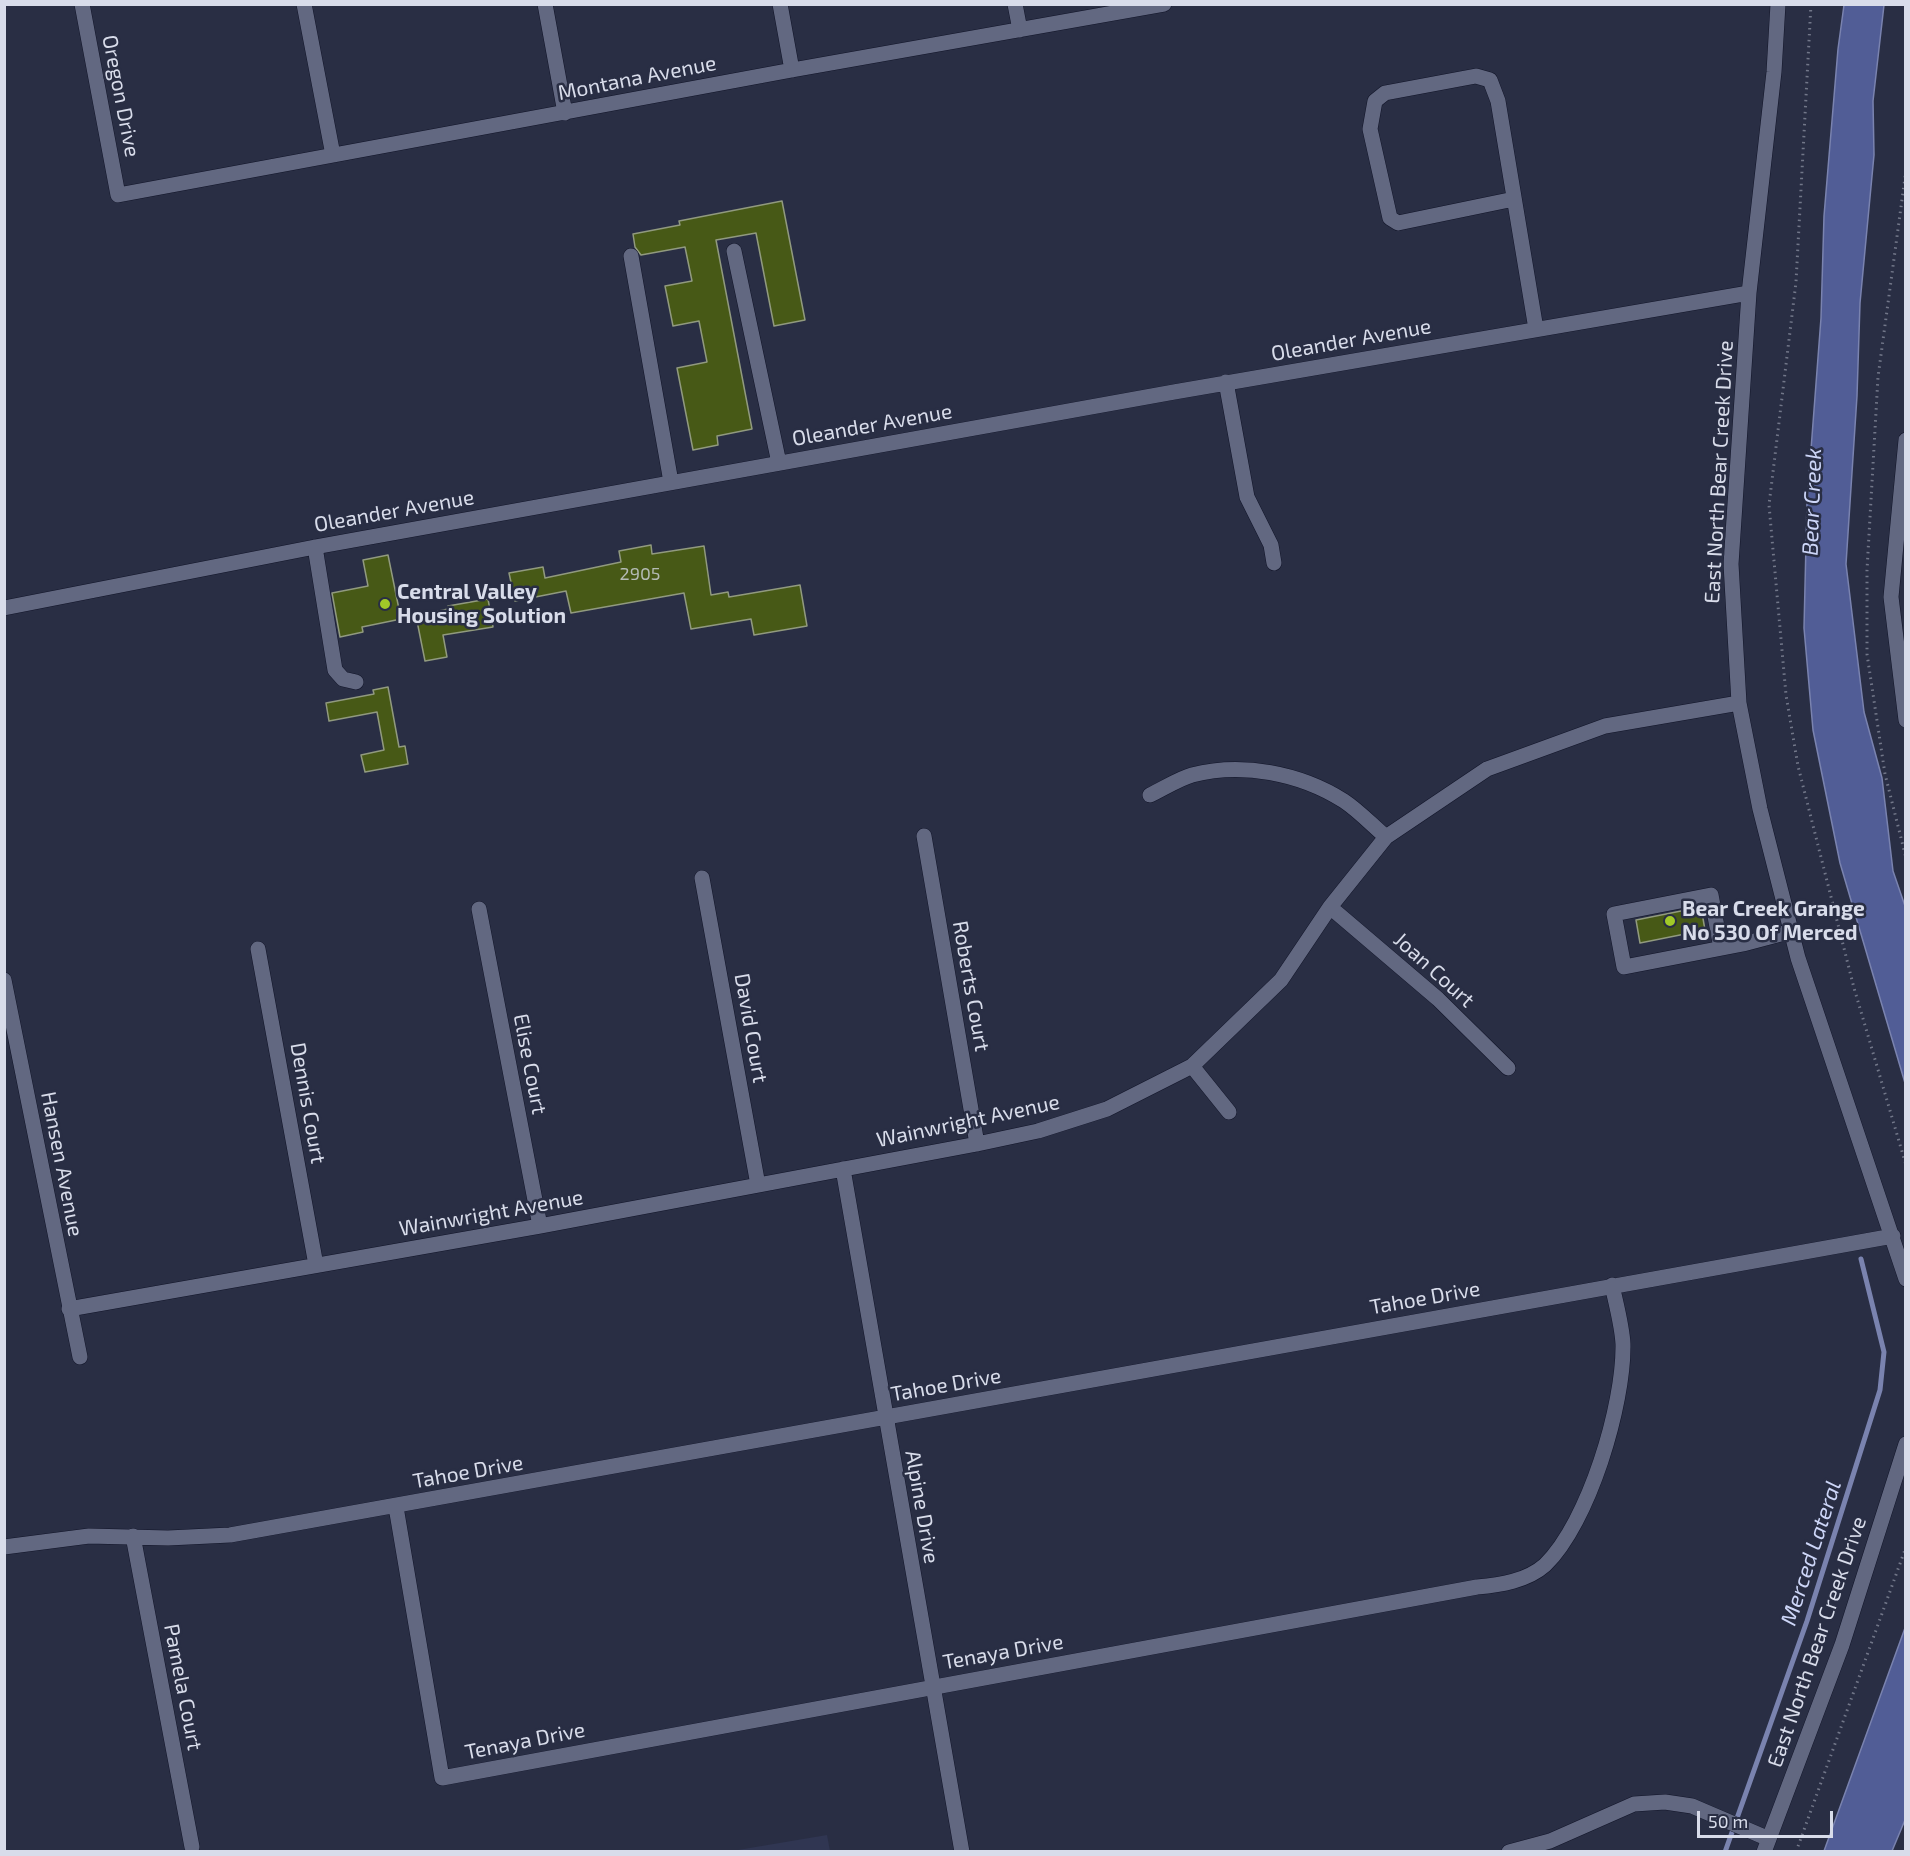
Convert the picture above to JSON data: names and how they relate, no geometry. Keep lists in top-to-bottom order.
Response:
{
  "streets": {
    "street": [
      "Montana Avenue",
      "Oregon Drive",
      "Oleander Avenue",
      "East North Bear Creek Drive",
      "Joan Court",
      "Roberts Court",
      "David Court",
      "Elise Court",
      "Dennis Court",
      "Wainwright Avenue",
      "Hansen Avenue",
      "Tahoe Drive",
      "Alpine Drive",
      "Tenaya Drive",
      "Pamela Court"
    ]
  },
  "crossings": [
    ["Montana Avenue", "Oregon Drive"],
    ["Oleander Avenue", "East North Bear Creek Drive"],
    ["East North Bear Creek Drive", "Wainwright Avenue"],
    ["East North Bear Creek Drive", "Tahoe Drive"],
    ["Joan Court", "Wainwright Avenue"],
    ["Roberts Court", "Wainwright Avenue"],
    ["David Court", "Wainwright Avenue"],
    ["Elise Court", "Wainwright Avenue"],
    ["Dennis Court", "Wainwright Avenue"],
    ["Wainwright Avenue", "Hansen Avenue"],
    ["Wainwright Avenue", "Alpine Drive"],
    ["Tahoe Drive", "Alpine Drive"],
    ["Tahoe Drive", "Tenaya Drive"],
    ["Tahoe Drive", "Pamela Court"],
    ["Alpine Drive", "Tenaya Drive"]
  ],
  "water": ["Bear Creek", "Merced Lateral"],
  "places": ["Central Valley Housing Solution", "Bear Creek Grange No 530 Of Merced"],
  "house_numbers": ["2905"],
  "scale_bar": "50 m"
}
